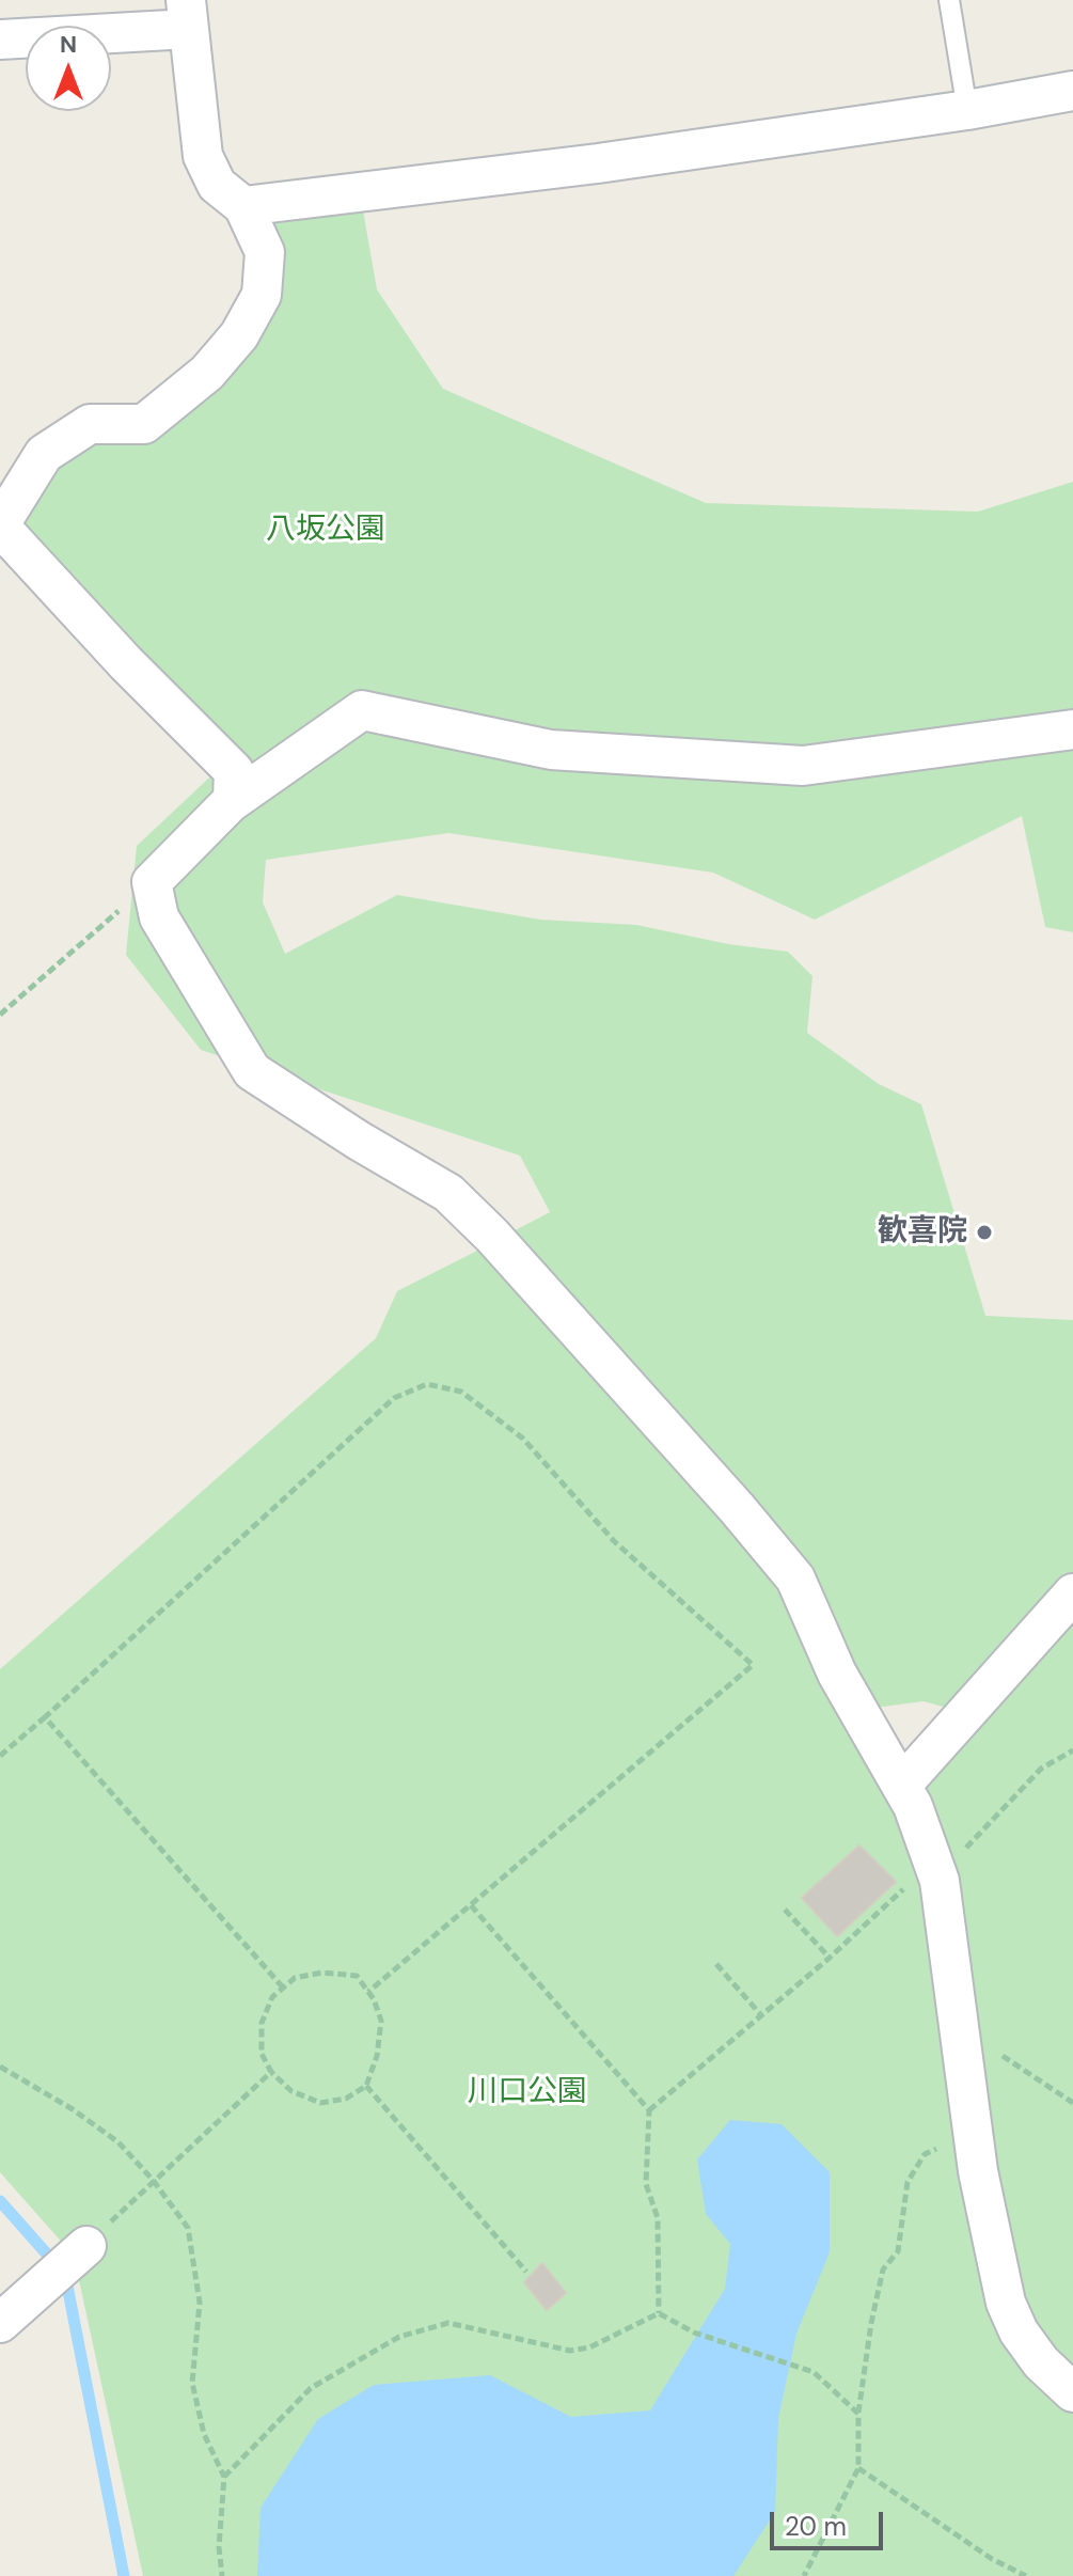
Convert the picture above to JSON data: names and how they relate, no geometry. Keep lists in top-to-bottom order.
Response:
{
  "parks": ["八坂公園", "川口公園"],
  "places": ["歓喜院"],
  "scale_bar": "20 m",
  "north": "top"
}
